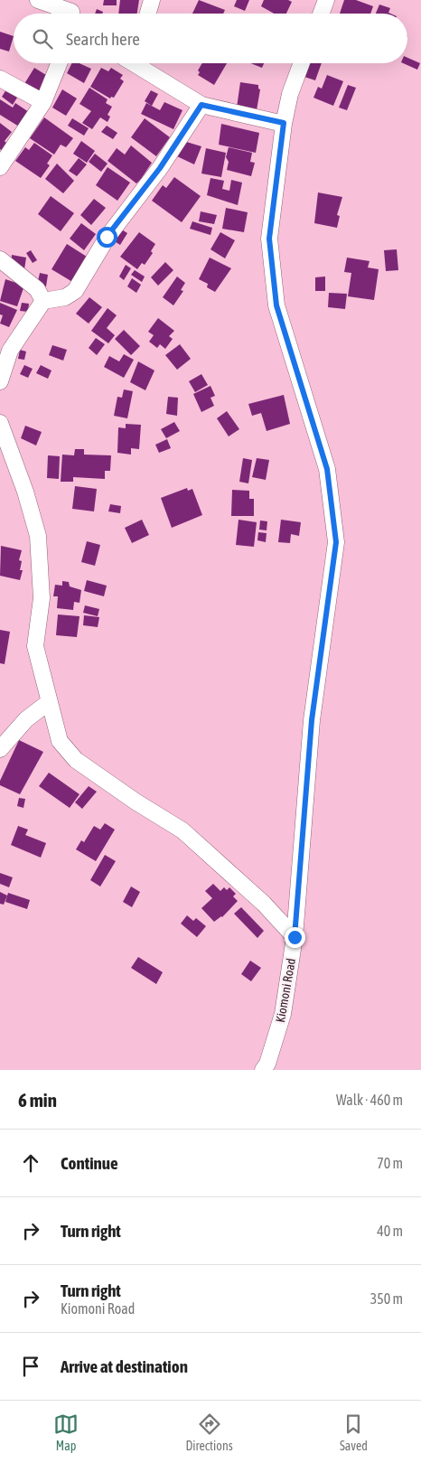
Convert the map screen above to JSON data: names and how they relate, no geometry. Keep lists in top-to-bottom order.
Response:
{
  "streets": {
    "street": ["Kiomoni Road"]
  },
  "page": {
    "search": "Search here",
    "heading": ["6 min", "Walk · 460 m"],
    "list": [
      ["Continue", "70 m"],
      ["Turn right", "40 m"],
      ["Turn right", "Kiomoni Road", "350 m"],
      "Arrive at destination"
    ],
    "nav": ["Map", "Directions", "Saved"]
  }
}
